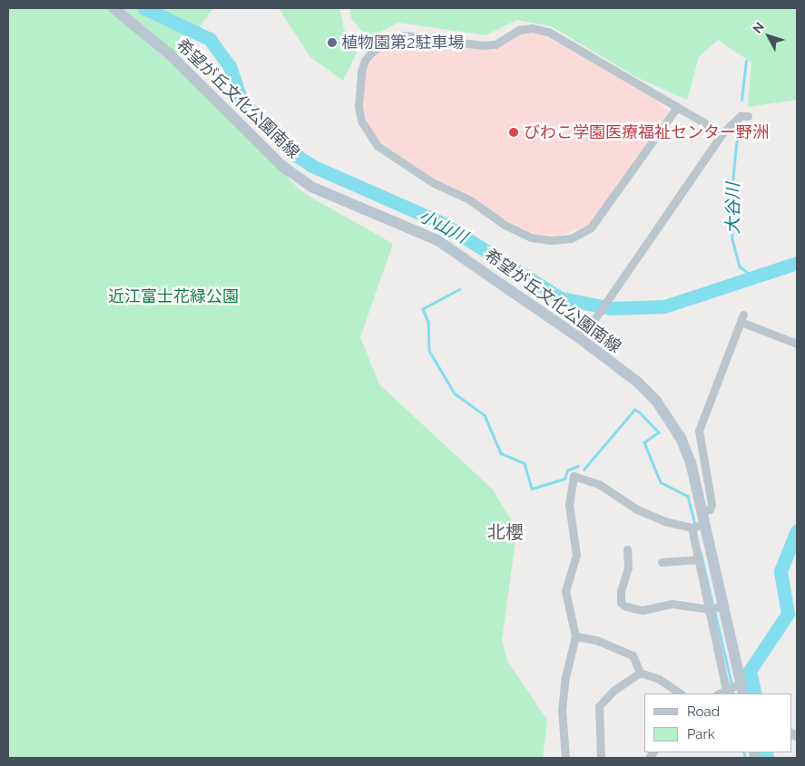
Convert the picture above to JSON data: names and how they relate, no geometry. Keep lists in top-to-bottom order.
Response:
{
  "streets": {
    "main road": ["希望が丘文化公園南線"]
  },
  "districts": ["北櫻"],
  "water": ["大谷川", "小山川"],
  "parks": ["近江富士花緑公園"],
  "places": ["植物園第2駐車場", "びわこ学園医療福祉センター野洲"],
  "legend": ["Road", "Park"],
  "north": "top left"
}
